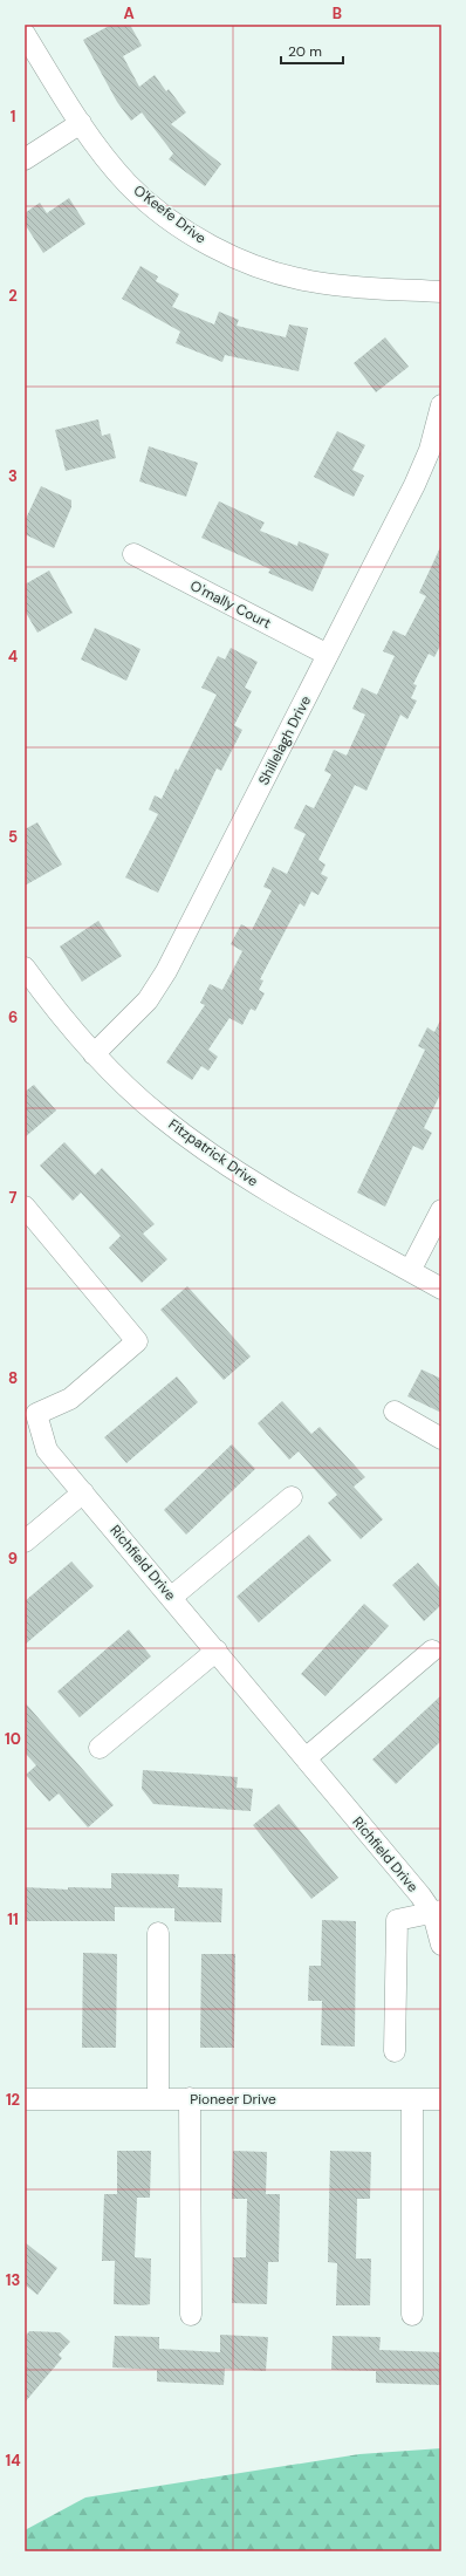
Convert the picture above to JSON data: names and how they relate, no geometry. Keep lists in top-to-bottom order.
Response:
{
  "streets": {
    "street": [
      "O'Keefe Drive",
      "O'mally Court",
      "Shillelagh Drive",
      "Fitzpatrick Drive",
      "Richfield Drive",
      "Pioneer Drive"
    ]
  },
  "crossings": [
    ["O'mally Court", "Shillelagh Drive"],
    ["Shillelagh Drive", "Fitzpatrick Drive"]
  ],
  "scale_bar": "20 m",
  "grid": {
    "columns": ["A", "B"],
    "rows": [
      "1",
      "2",
      "3",
      "4",
      "5",
      "6",
      "7",
      "8",
      "9",
      "10",
      "11",
      "12",
      "13",
      "14"
    ]
  }
}
